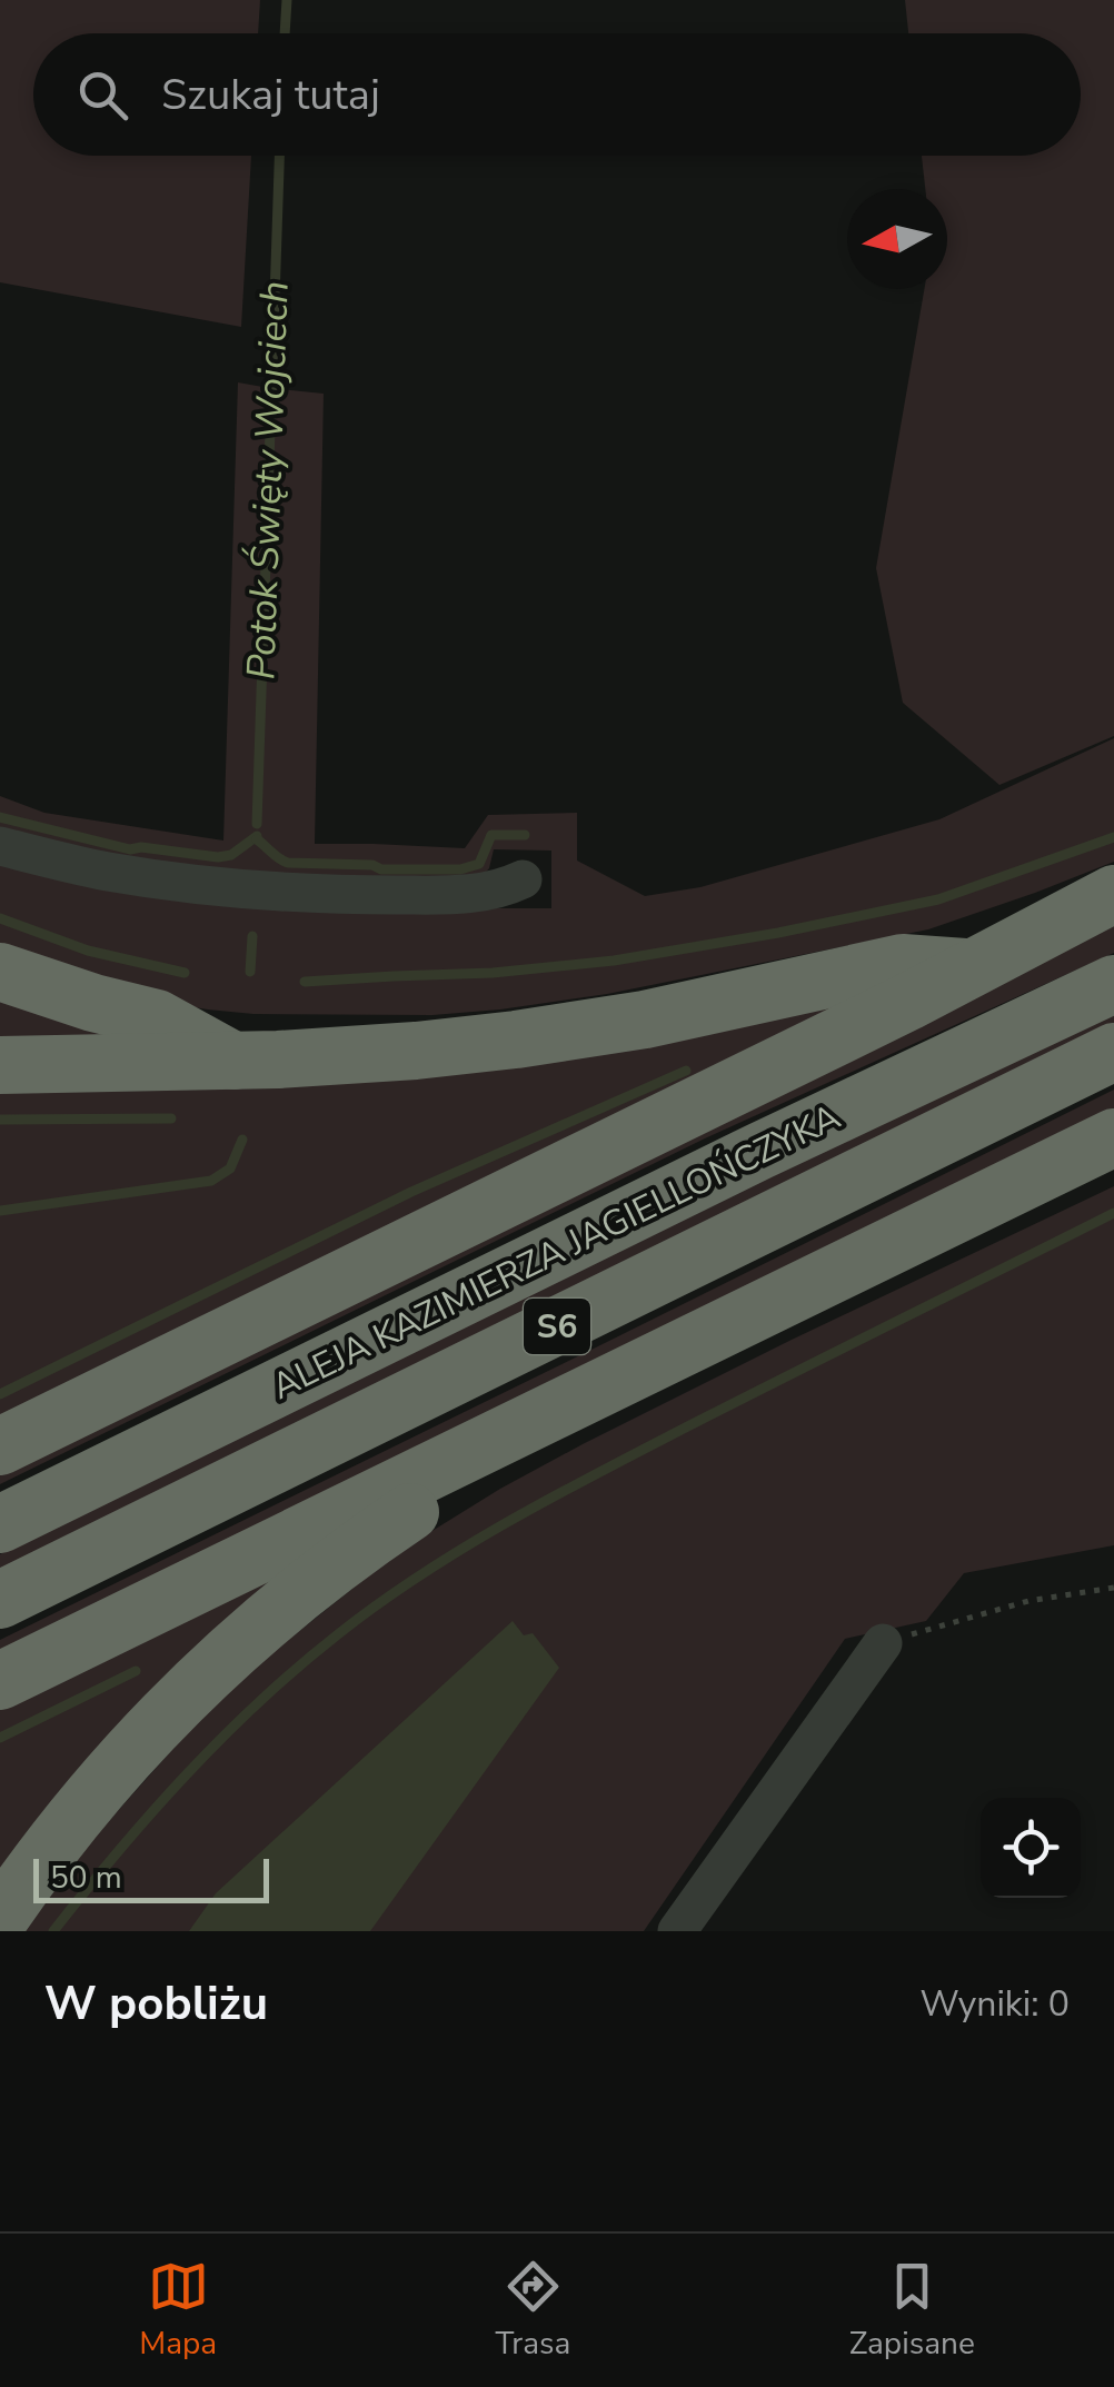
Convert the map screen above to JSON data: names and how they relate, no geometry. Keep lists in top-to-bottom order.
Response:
{
  "streets": {
    "highway": ["ALEJA KAZIMIERZA JAGIELLOŃCZYKA", "S6"]
  },
  "water": ["Potok Święty Wojciech"],
  "scale_bar": "50 m",
  "north": "left",
  "page": {
    "search": "Szukaj tutaj",
    "scale": "50 m",
    "heading": ["W pobliżu", "Wyniki: 0"],
    "nav": ["Mapa", "Trasa", "Zapisane"]
  }
}
